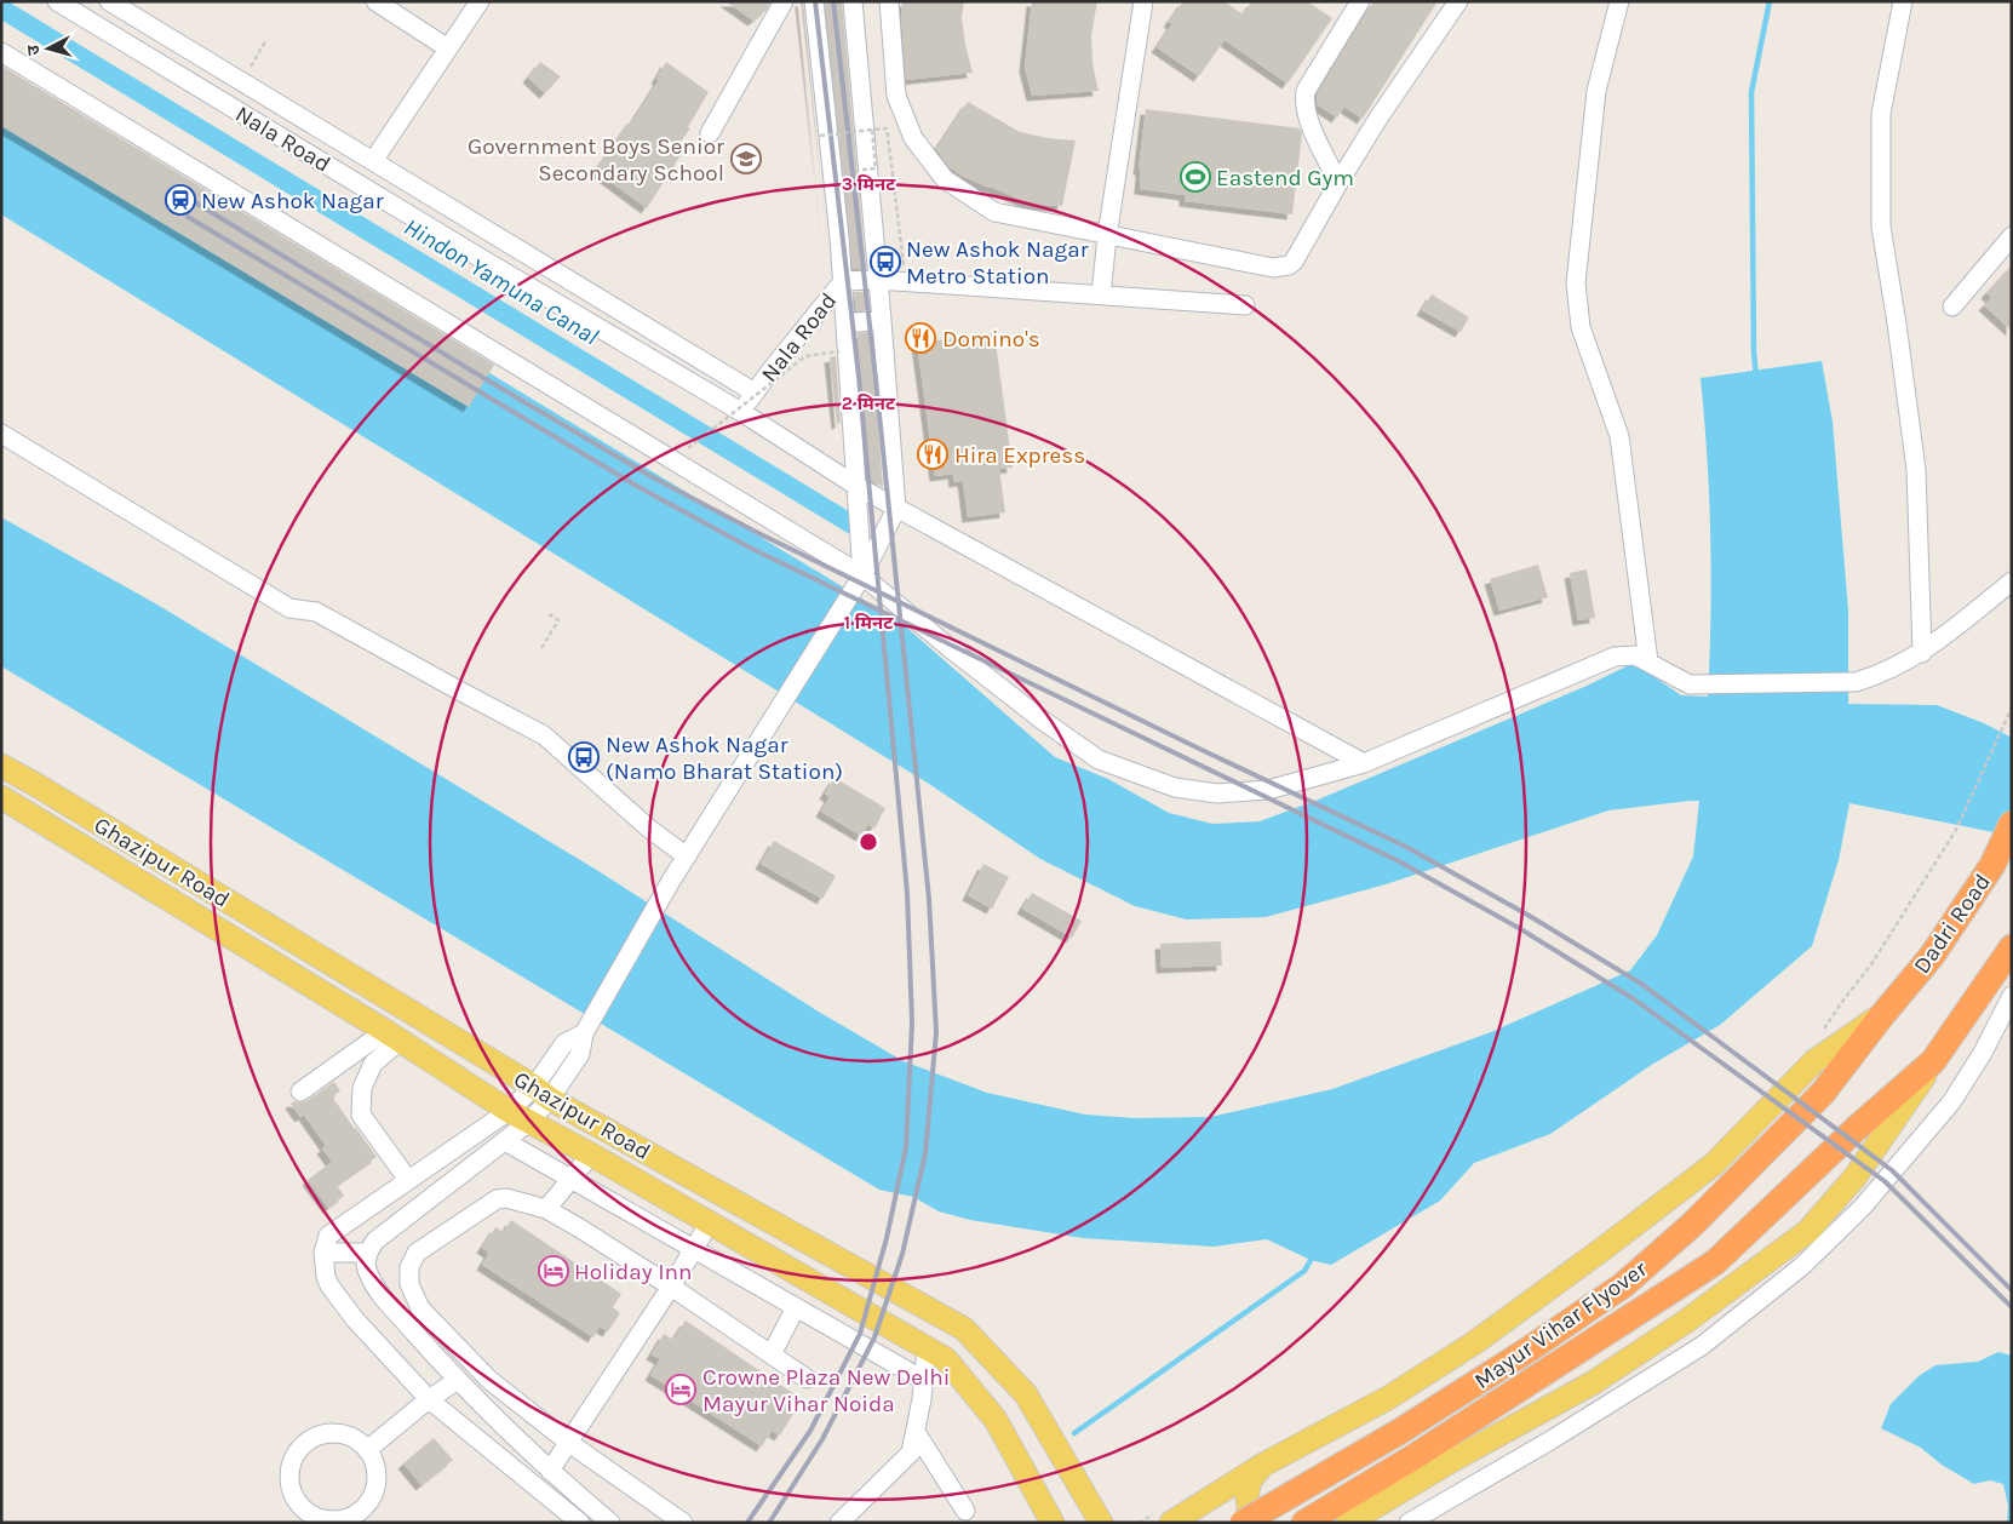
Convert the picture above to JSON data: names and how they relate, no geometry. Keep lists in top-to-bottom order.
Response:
{
  "streets": {
    "highway": ["Dadri Road", "Mayur Vihar Flyover"],
    "main road": ["Ghazipur Road"],
    "street": ["Nala Road"]
  },
  "crossings": [
    ["Dadri Road", "Mayur Vihar Flyover"]
  ],
  "water": ["Hindon Yamuna Canal"],
  "places": {
    "school or university": ["Government Boys Senior Secondary School"],
    "sports": ["Eastend Gym"],
    "station": ["New Ashok Nagar"],
    "bus stop": ["New Ashok Nagar Metro Station", "New Ashok Nagar (Namo Bharat Station)"],
    "restaurant": ["Domino's", "Hira Express"],
    "hotel": ["Holiday Inn", "Crowne Plaza New Delhi Mayur Vihar Noida"]
  },
  "north": "left",
  "rings": ["3 मिनट", "2 मिनट", "1 मिनट"]
}
